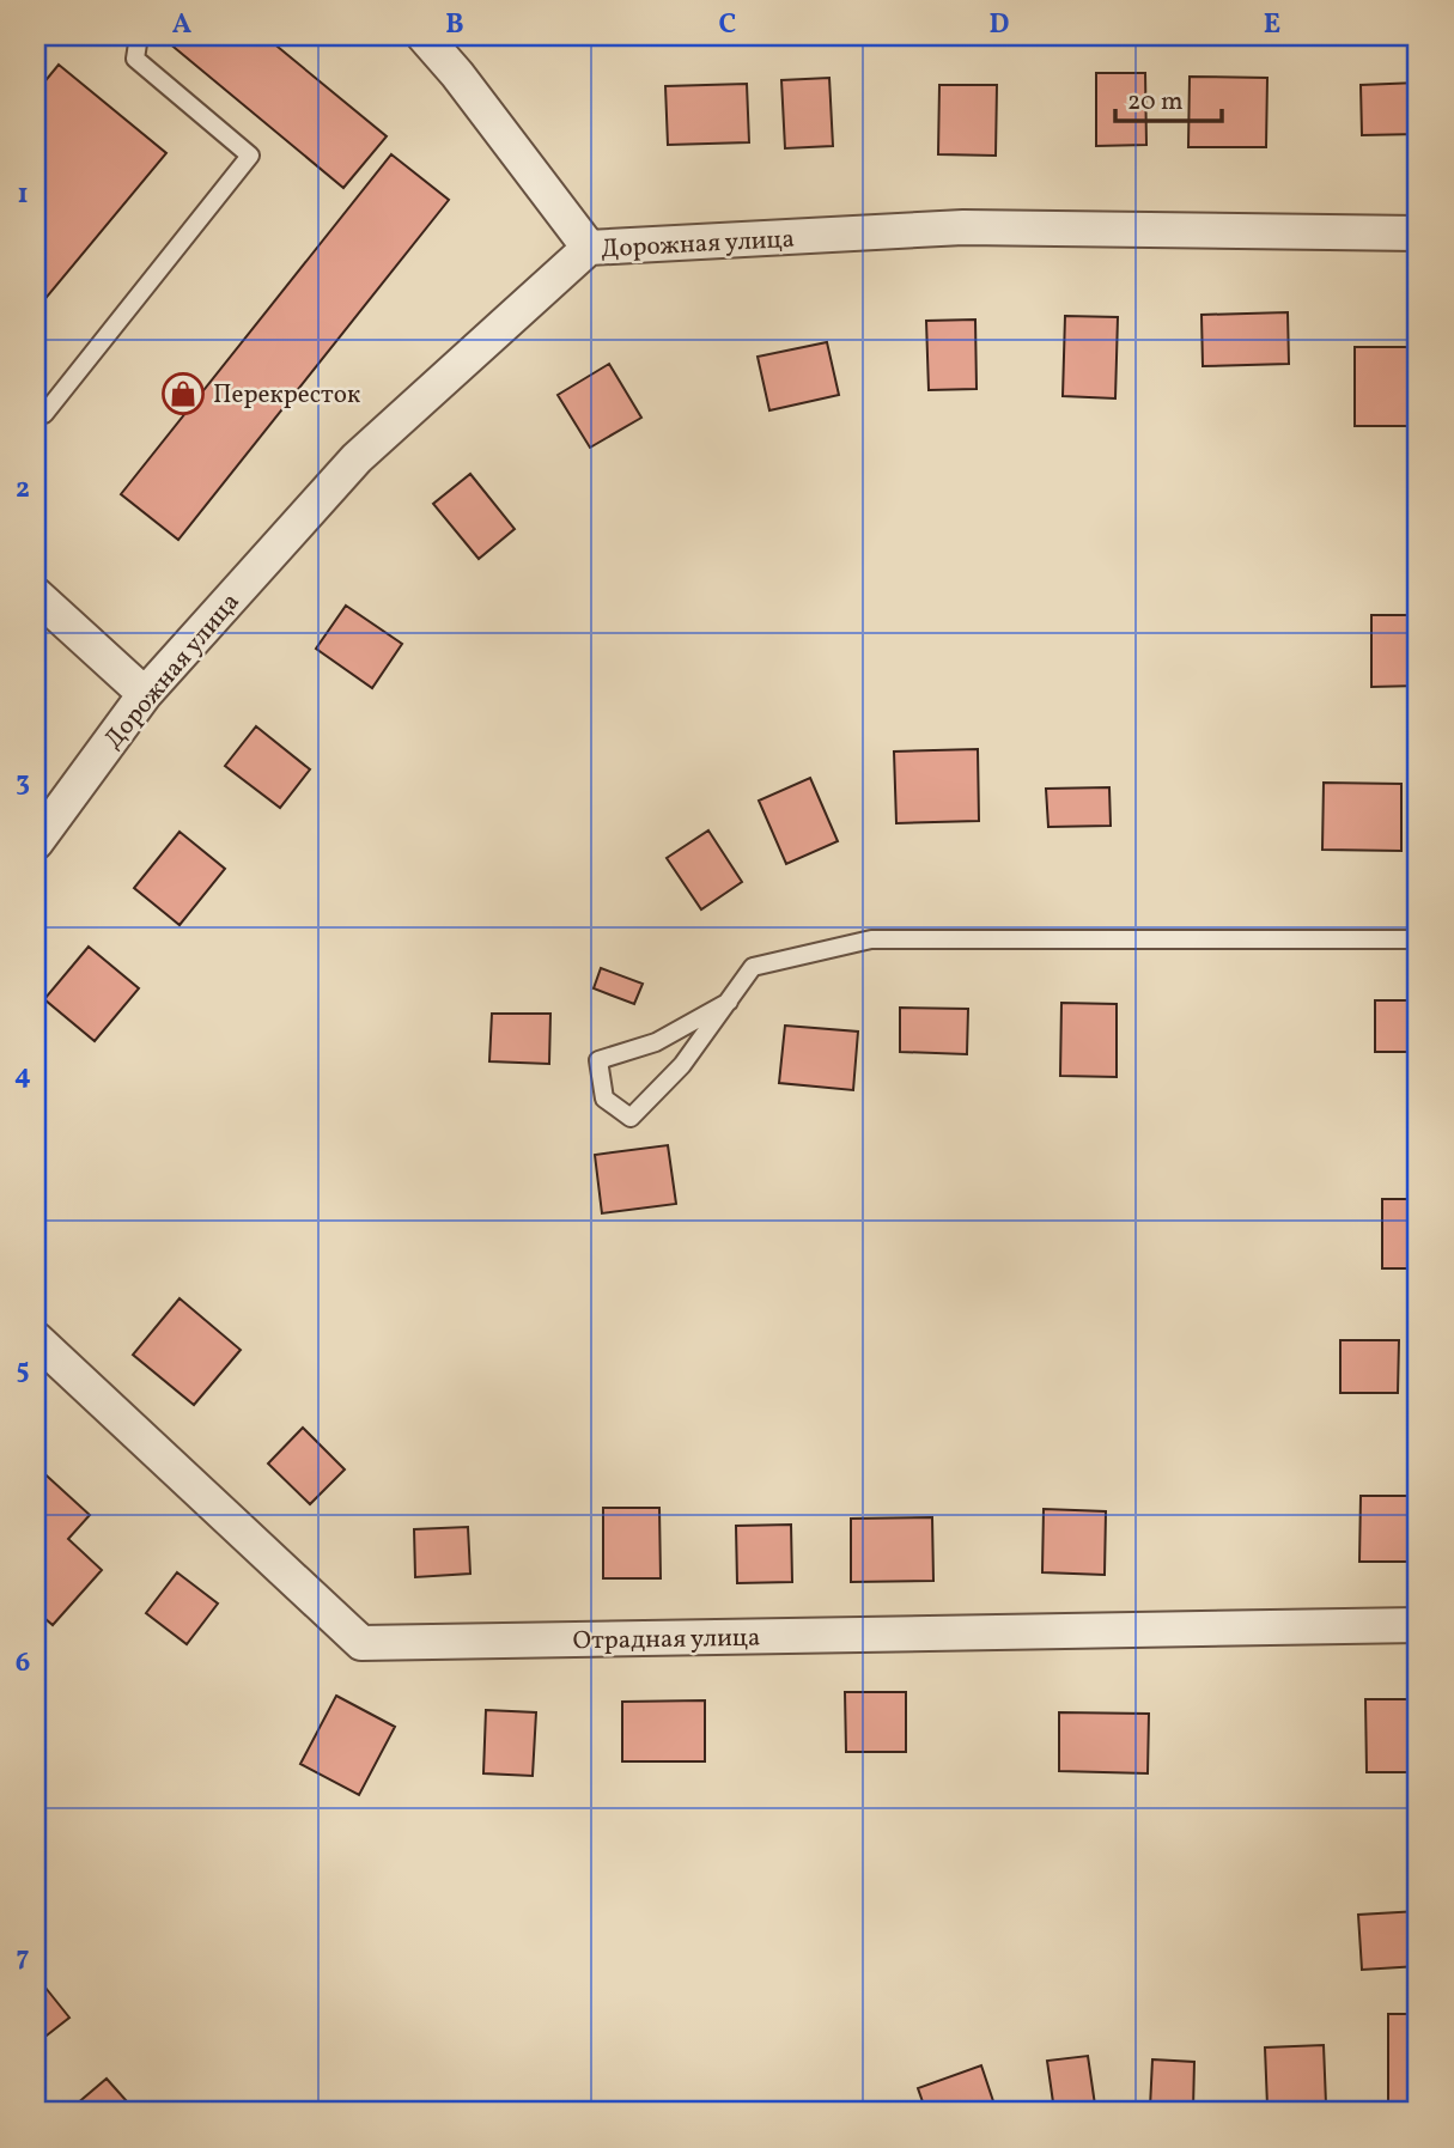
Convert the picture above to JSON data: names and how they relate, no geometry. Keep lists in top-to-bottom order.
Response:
{
  "streets": {
    "street": ["Дорожная улица", "Отрадная улица"]
  },
  "places": {
    "shop": ["Перекресток"]
  },
  "scale_bar": "20 m",
  "grid": {
    "columns": [
      "A",
      "B",
      "C",
      "D",
      "E"
    ],
    "rows": [
      "1",
      "2",
      "3",
      "4",
      "5",
      "6",
      "7"
    ]
  }
}
